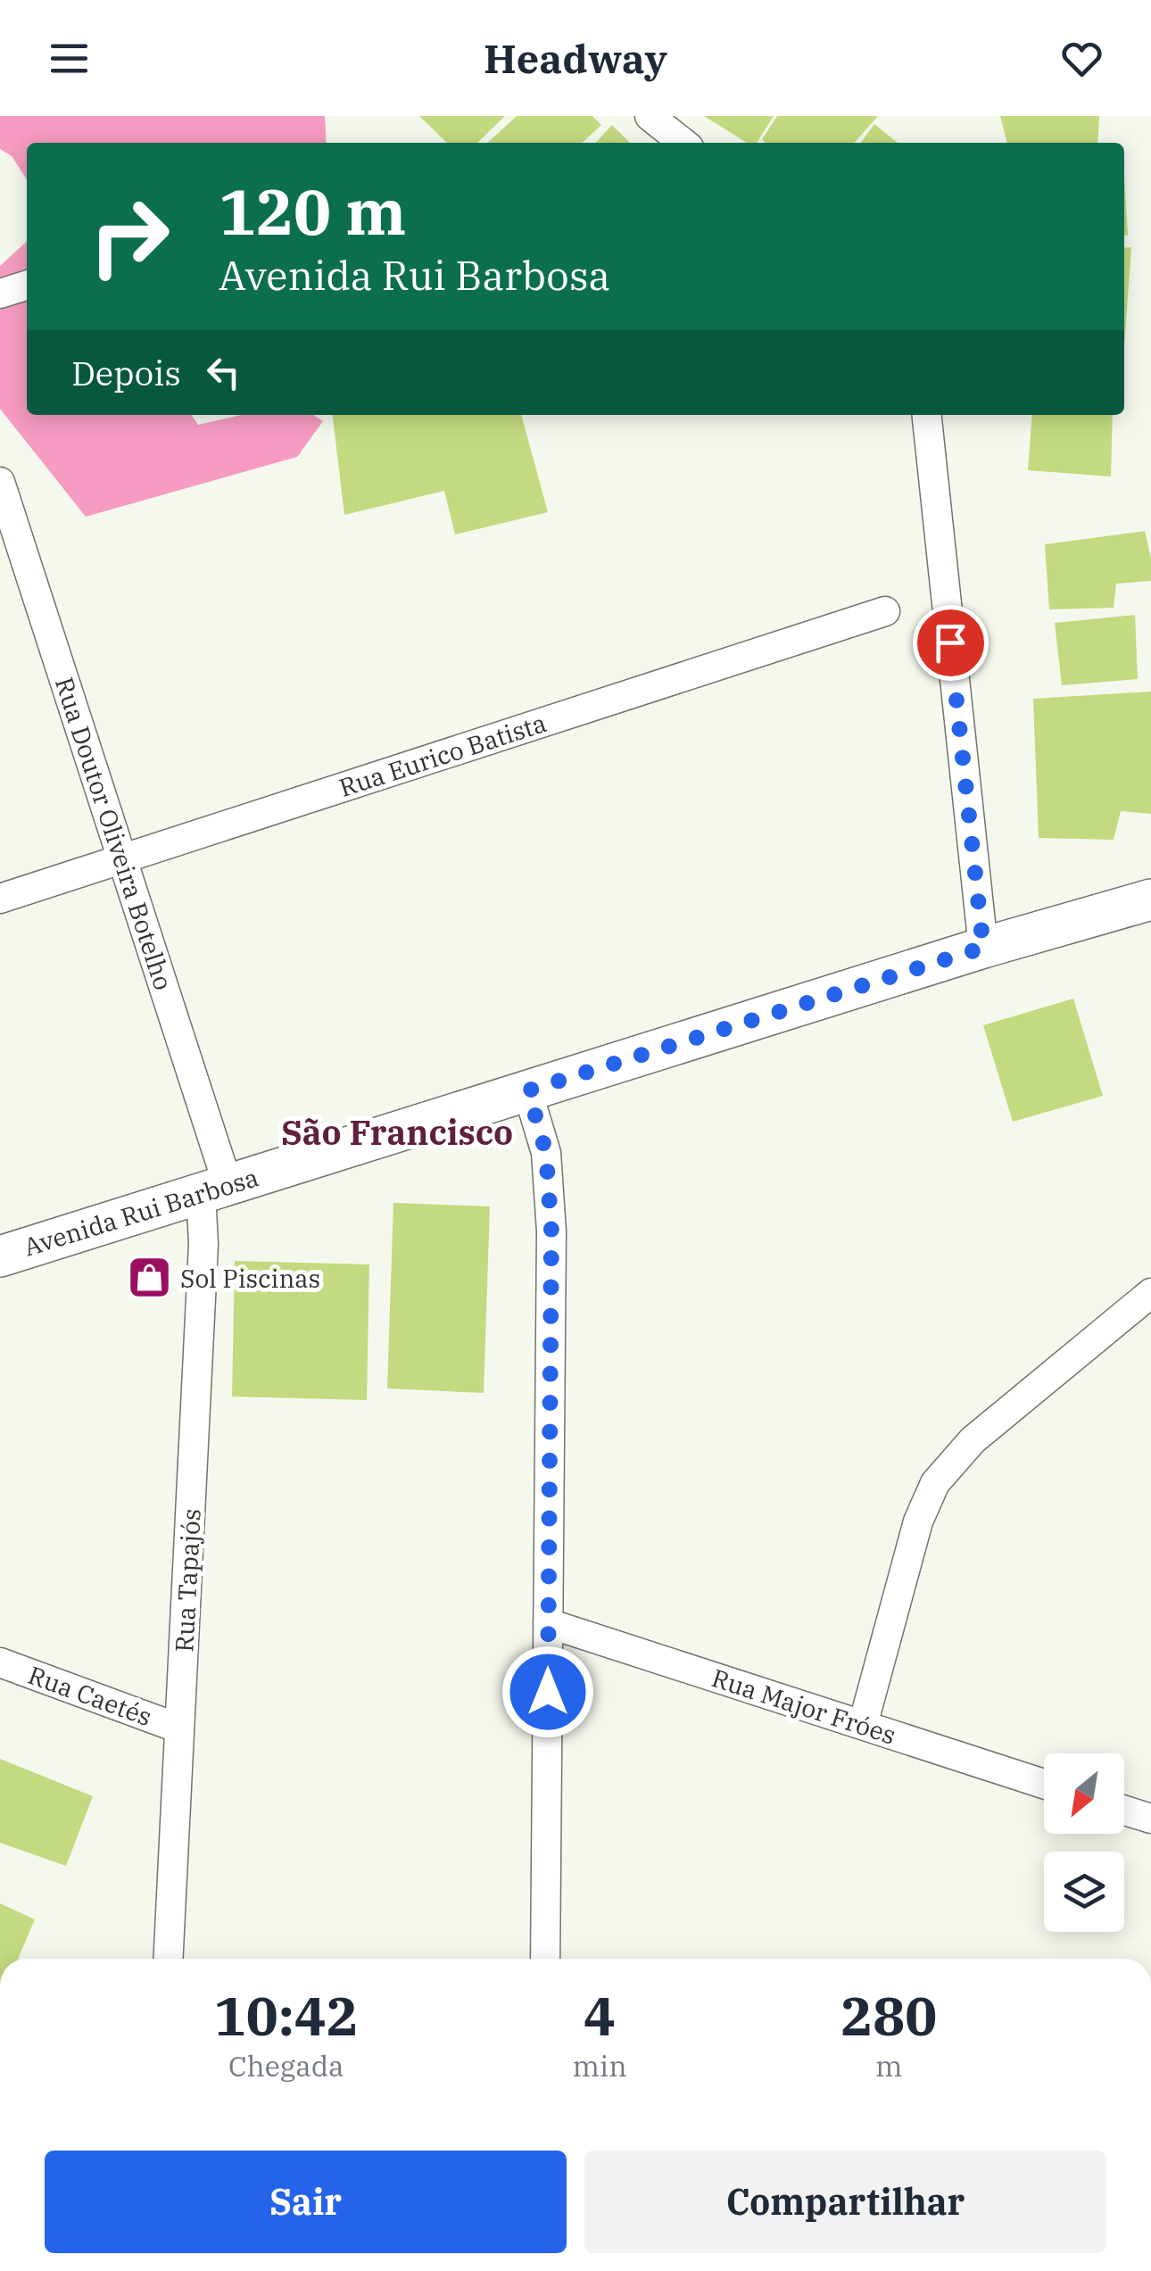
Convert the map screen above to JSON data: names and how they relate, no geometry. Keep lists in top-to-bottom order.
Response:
{
  "streets": {
    "main road": ["Avenida Rui Barbosa"],
    "street": [
      "Rua Eurico Batista",
      "Rua Doutor Oliveira Botelho",
      "Rua Tapajós",
      "Rua Caetés",
      "Rua Major Fróes"
    ]
  },
  "crossings": [
    ["Rua Eurico Batista", "Rua Doutor Oliveira Botelho"],
    ["Rua Doutor Oliveira Botelho", "Avenida Rui Barbosa"],
    ["Rua Doutor Oliveira Botelho", "Rua Tapajós"],
    ["Avenida Rui Barbosa", "Rua Tapajós"],
    ["Rua Tapajós", "Rua Caetés"]
  ],
  "districts": ["São Francisco"],
  "places": {
    "shop": ["Sol Piscinas"]
  },
  "north": "bottom left",
  "page": {
    "header": "Headway",
    "turn": ["120 m", "Avenida Rui Barbosa"],
    "then": "Depois",
    "eta": [
      "10:42",
      "Chegada",
      "4",
      "min",
      "280",
      "m"
    ],
    "buttons": ["Sair", "Compartilhar"]
  }
}
